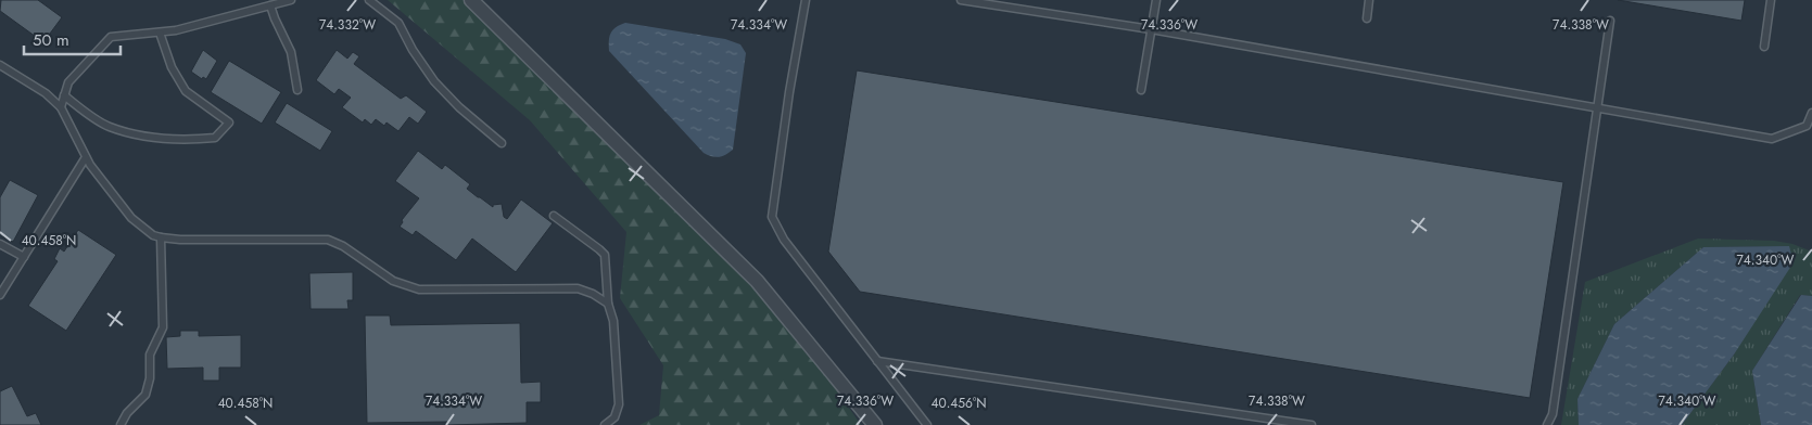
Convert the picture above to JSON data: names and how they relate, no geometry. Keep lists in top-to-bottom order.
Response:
{
  "scale_bar": "50 m",
  "coordinates": [
    "74.332°W",
    "74.334°W",
    "74.336°W",
    "74.338°W",
    "40.458°N",
    "74.340°W",
    "40.456°N"
  ]
}
